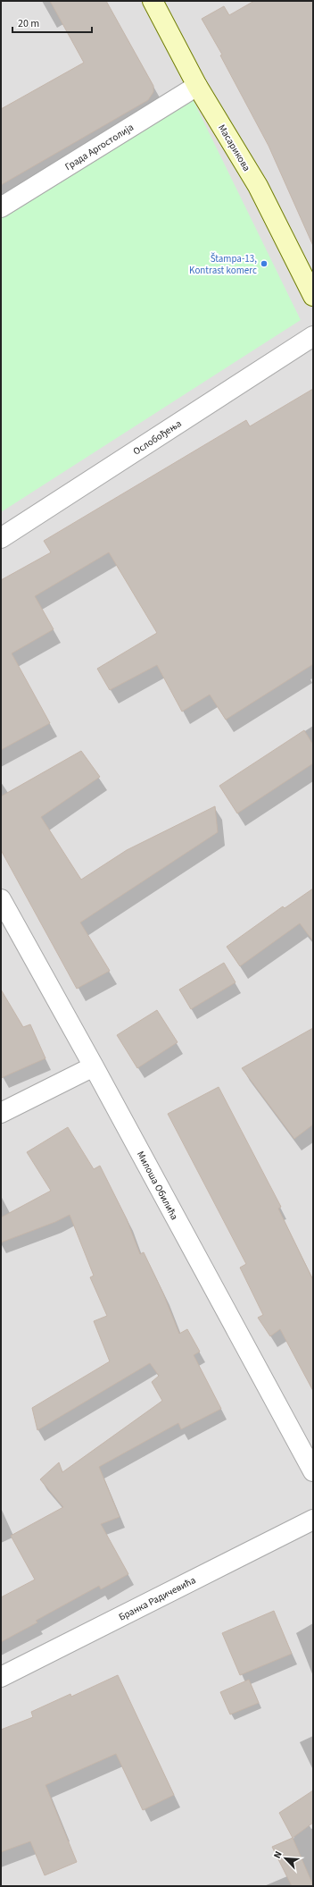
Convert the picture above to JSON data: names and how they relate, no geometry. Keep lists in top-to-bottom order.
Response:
{
  "streets": {
    "main road": ["Масарикова"],
    "street": [
      "Града Аргостолија",
      "Ослобођења",
      "Милоша Обилића",
      "Бранка Радичевића"
    ]
  },
  "crossings": [
    ["Града Аргостолија", "Масарикова"]
  ],
  "places": ["Štampa-13, Kontrast komerc"],
  "scale_bar": "20 m",
  "north": "top left"
}
